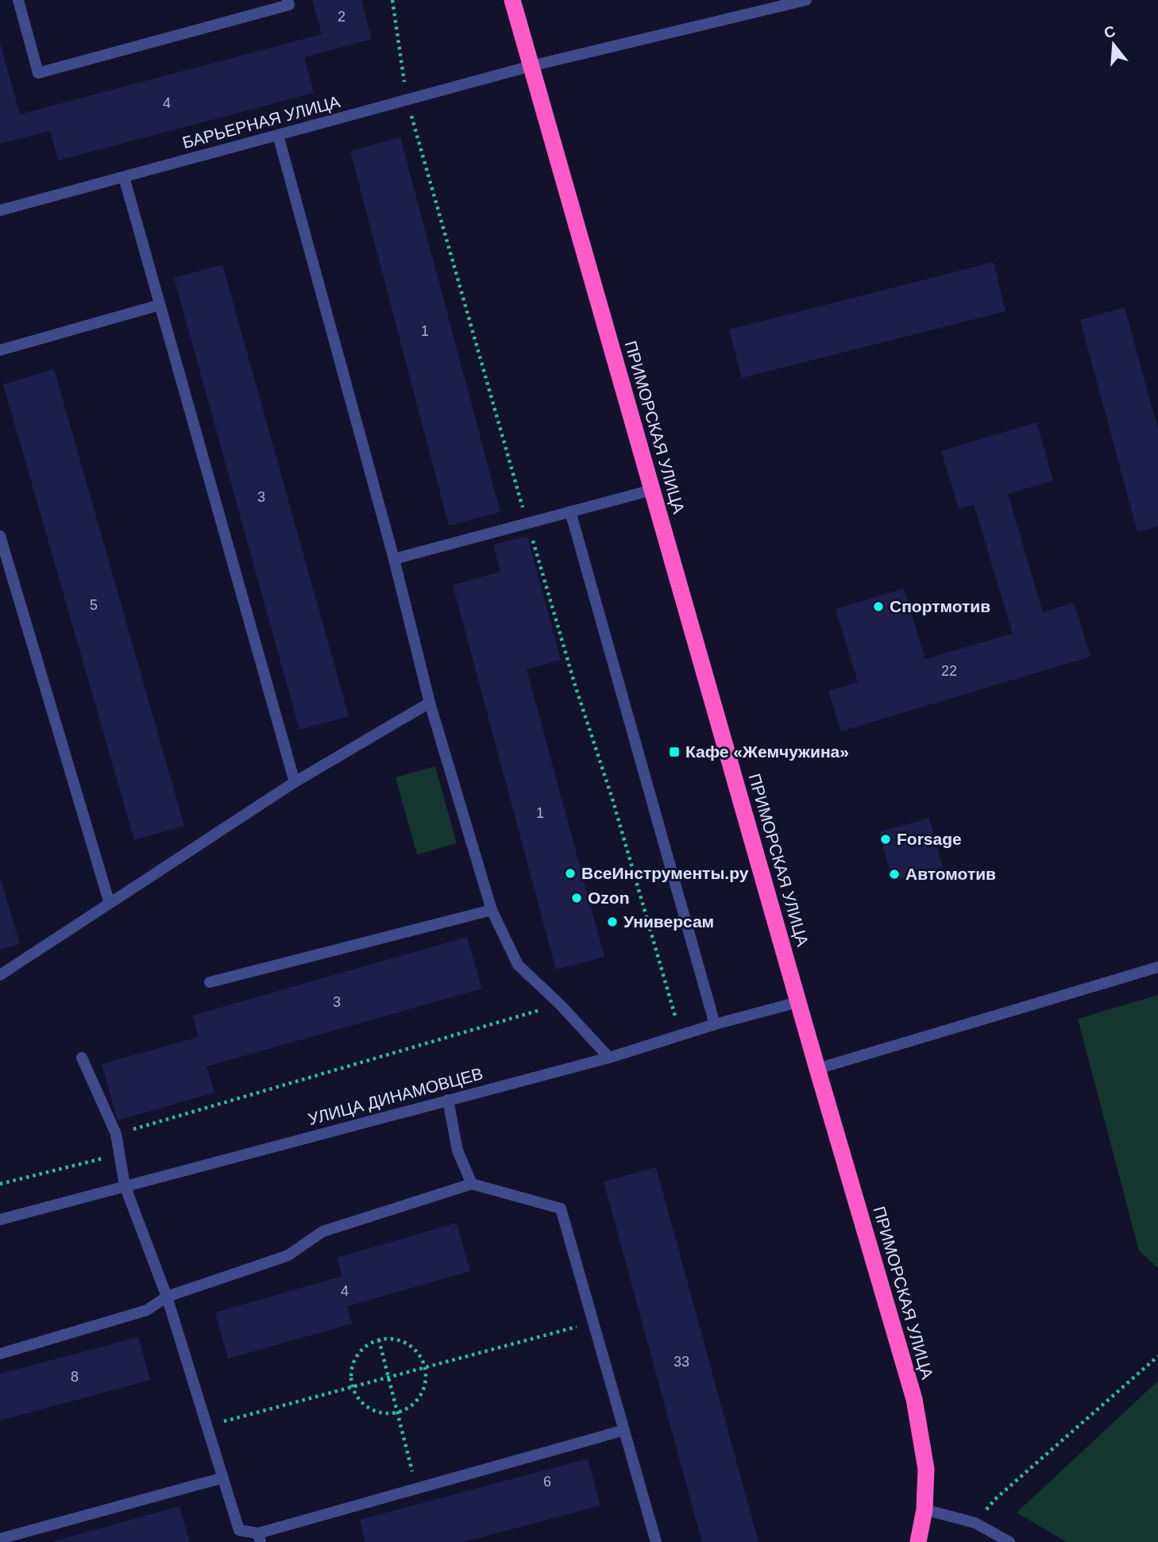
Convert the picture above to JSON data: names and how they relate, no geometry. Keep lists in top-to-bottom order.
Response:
{
  "streets": {
    "highway": ["ПРИМОРСКАЯ УЛИЦА"],
    "street": ["БАРЬЕРНАЯ УЛИЦА", "УЛИЦА ДИНАМОВЦЕВ"]
  },
  "crossings": [
    ["БАРЬЕРНАЯ УЛИЦА", "ПРИМОРСКАЯ УЛИЦА"],
    ["ПРИМОРСКАЯ УЛИЦА", "УЛИЦА ДИНАМОВЦЕВ"]
  ],
  "places": {
    "other": [
      "Спортмотив",
      "Forsage",
      "ВсеИнструменты.ру",
      "Автомотив",
      "Ozon",
      "Универсам"
    ],
    "transit": ["Кафе «Жемчужина»"]
  },
  "house_numbers": [
    "2",
    "4",
    "1",
    "3",
    "5",
    "22",
    "1",
    "3",
    "4",
    "33",
    "8",
    "6"
  ],
  "north": "top"
}
